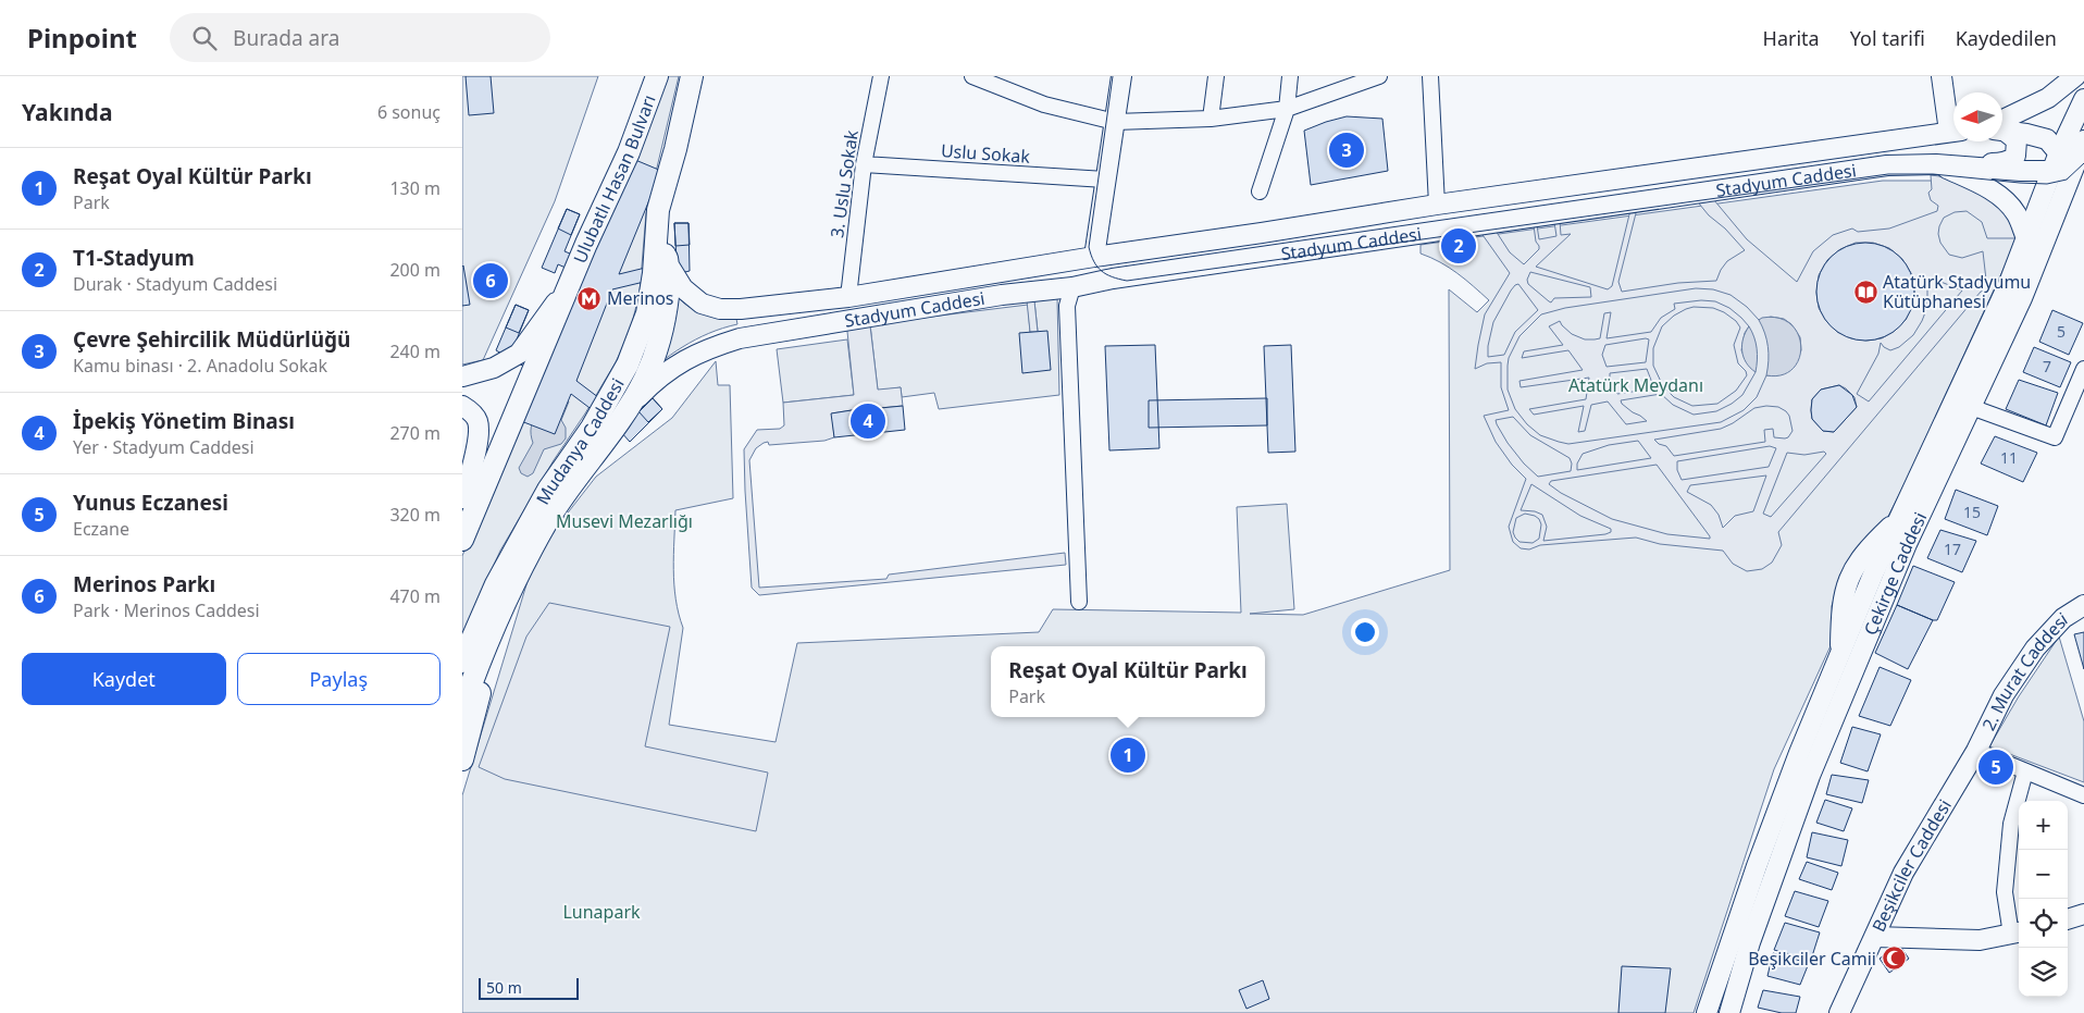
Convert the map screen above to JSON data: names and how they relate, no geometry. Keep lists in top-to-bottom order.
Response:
{
  "streets": {
    "highway": ["Ulubatlı Hasan Bulvarı", "Mudanya Caddesi"],
    "main road": [
      "Stadyum Caddesi",
      "Çekirge Caddesi",
      "2. Murat Caddesi",
      "Beşikciler Caddesi"
    ],
    "street": ["Uslu Sokak", "3. Uslu Sokak"]
  },
  "crossings": [
    ["Uslu Sokak", "3. Uslu Sokak"],
    ["Ulubatlı Hasan Bulvarı", "Mudanya Caddesi"],
    ["Stadyum Caddesi", "Çekirge Caddesi"],
    ["2. Murat Caddesi", "Beşikciler Caddesi"]
  ],
  "parks": ["Atatürk Meydanı", "Musevi Mezarlığı", "Lunapark"],
  "places": {
    "library": ["Atatürk Stadyumu Kütüphanesi"],
    "metro station": ["Merinos"],
    "mosque": ["Beşikciler Camii"]
  },
  "house_numbers": [
    "5",
    "7",
    "11",
    "15",
    "17"
  ],
  "scale_bar": "50 m",
  "north": "left",
  "page": {
    "header": "Pinpoint",
    "search": "Burada ara",
    "nav": ["Harita", "Yol tarifi", "Kaydedilen"],
    "heading": ["Yakında", "6 sonuç"],
    "pins": [
      "3",
      "2",
      "6",
      "4",
      "1",
      "5"
    ],
    "list": [
      {
        "mark": "1",
        "name": "Reşat Oyal Kültür Parkı",
        "note": "Park",
        "value": "130 m"
      },
      {
        "mark": "2",
        "name": "T1-Stadyum",
        "note": "Durak · Stadyum Caddesi",
        "value": "200 m"
      },
      {
        "mark": "3",
        "name": "Çevre Şehircilik Müdürlüğü",
        "note": "Kamu binası · 2. Anadolu Sokak",
        "value": "240 m"
      },
      {
        "mark": "4",
        "name": "İpekiş Yönetim Binası",
        "note": "Yer · Stadyum Caddesi",
        "value": "270 m"
      },
      {
        "mark": "5",
        "name": "Yunus Eczanesi",
        "note": "Eczane",
        "value": "320 m"
      },
      {
        "mark": "6",
        "name": "Merinos Parkı",
        "note": "Park · Merinos Caddesi",
        "value": "470 m"
      }
    ],
    "buttons": ["Kaydet", "Paylaş"],
    "popup": ["Reşat Oyal Kültür Parkı", "Park"],
    "map_buttons": ["+", "−"],
    "scale": "50 m"
  }
}
